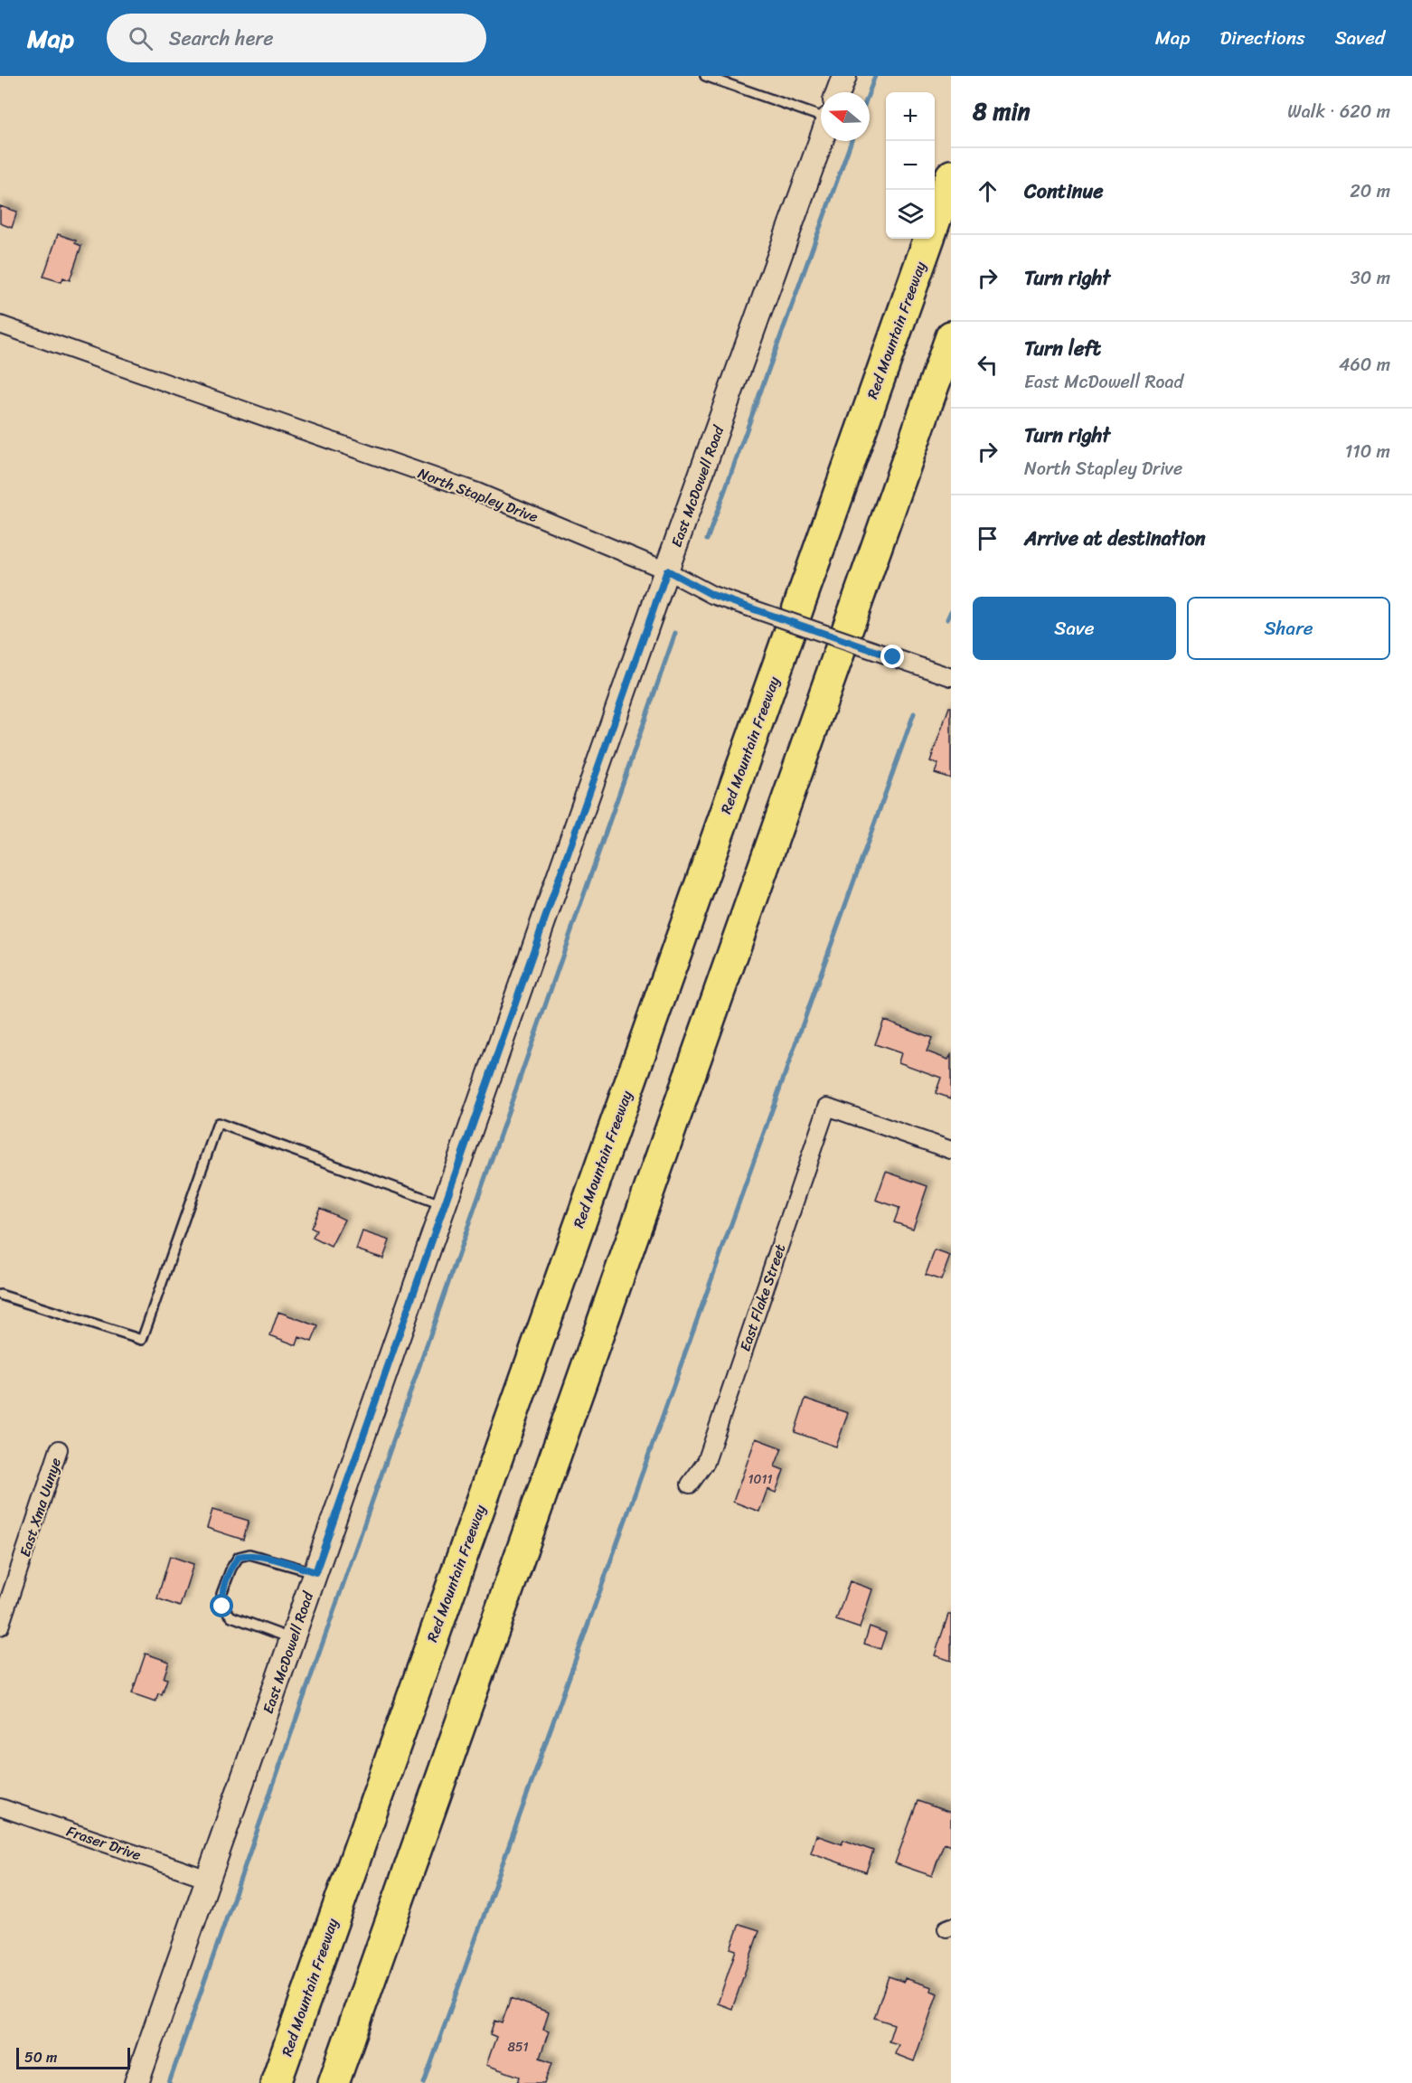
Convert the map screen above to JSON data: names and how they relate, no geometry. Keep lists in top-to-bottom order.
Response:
{
  "streets": {
    "highway": ["Red Mountain Freeway"],
    "street": [
      "East McDowell Road",
      "North Stapley Drive",
      "East Flake Street",
      "East Xma Uunye",
      "Fraser Drive"
    ]
  },
  "crossings": [
    ["East McDowell Road", "North Stapley Drive"],
    ["East McDowell Road", "Fraser Drive"]
  ],
  "house_numbers": ["1011", "851"],
  "scale_bar": "50 m",
  "north": "left",
  "page": {
    "header": "Map",
    "search": "Search here",
    "nav": ["Map", "Directions", "Saved"],
    "heading": ["8 min", "Walk · 620 m"],
    "map_buttons": ["+", "−"],
    "list": [
      ["Continue", "20 m"],
      ["Turn right", "30 m"],
      ["Turn left", "East McDowell Road", "460 m"],
      ["Turn right", "North Stapley Drive", "110 m"],
      "Arrive at destination"
    ],
    "buttons": ["Save", "Share"],
    "scale": "50 m"
  }
}
